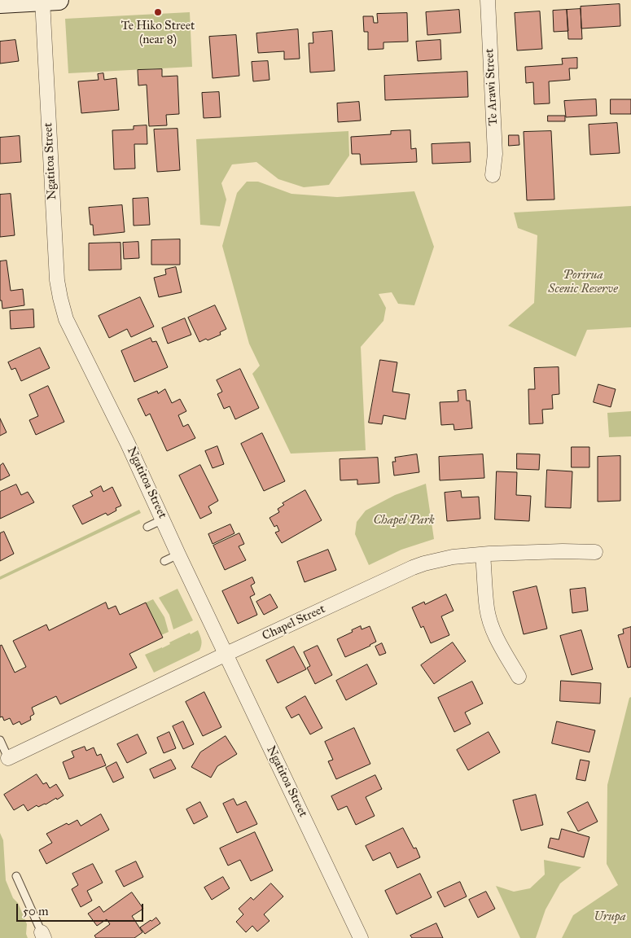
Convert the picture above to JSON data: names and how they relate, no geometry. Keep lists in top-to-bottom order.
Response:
{
  "streets": {
    "street": ["Te Arawi Street", "Ngatitoa Street", "Chapel Street"]
  },
  "crossings": [
    ["Ngatitoa Street", "Chapel Street"]
  ],
  "parks": ["Porirua Scenic Reserve", "Chapel Park", "Urupa"],
  "places": ["Te Hiko Street (near 8)"],
  "scale_bar": "50 m"
}
